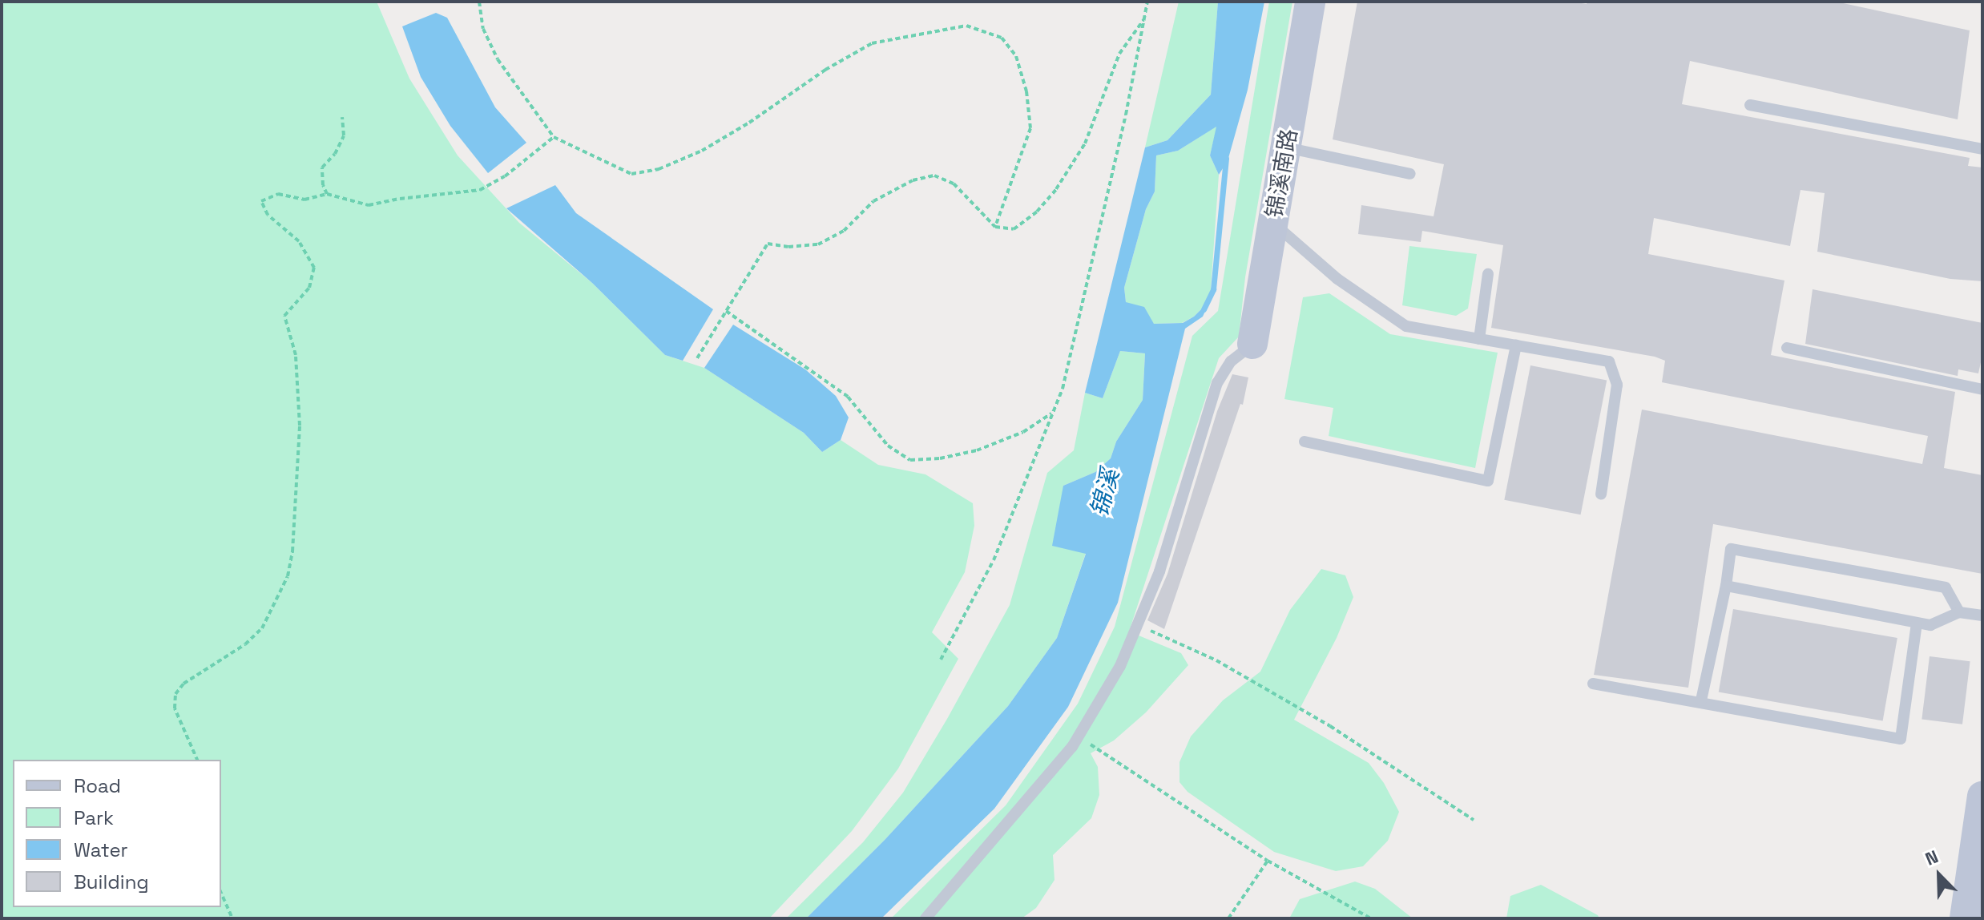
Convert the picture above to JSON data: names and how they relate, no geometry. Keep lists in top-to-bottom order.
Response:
{
  "streets": {
    "street": ["锦溪南路"]
  },
  "water": ["锦溪"],
  "legend": [
    "Road",
    "Park",
    "Water",
    "Building"
  ],
  "north": "top left"
}
